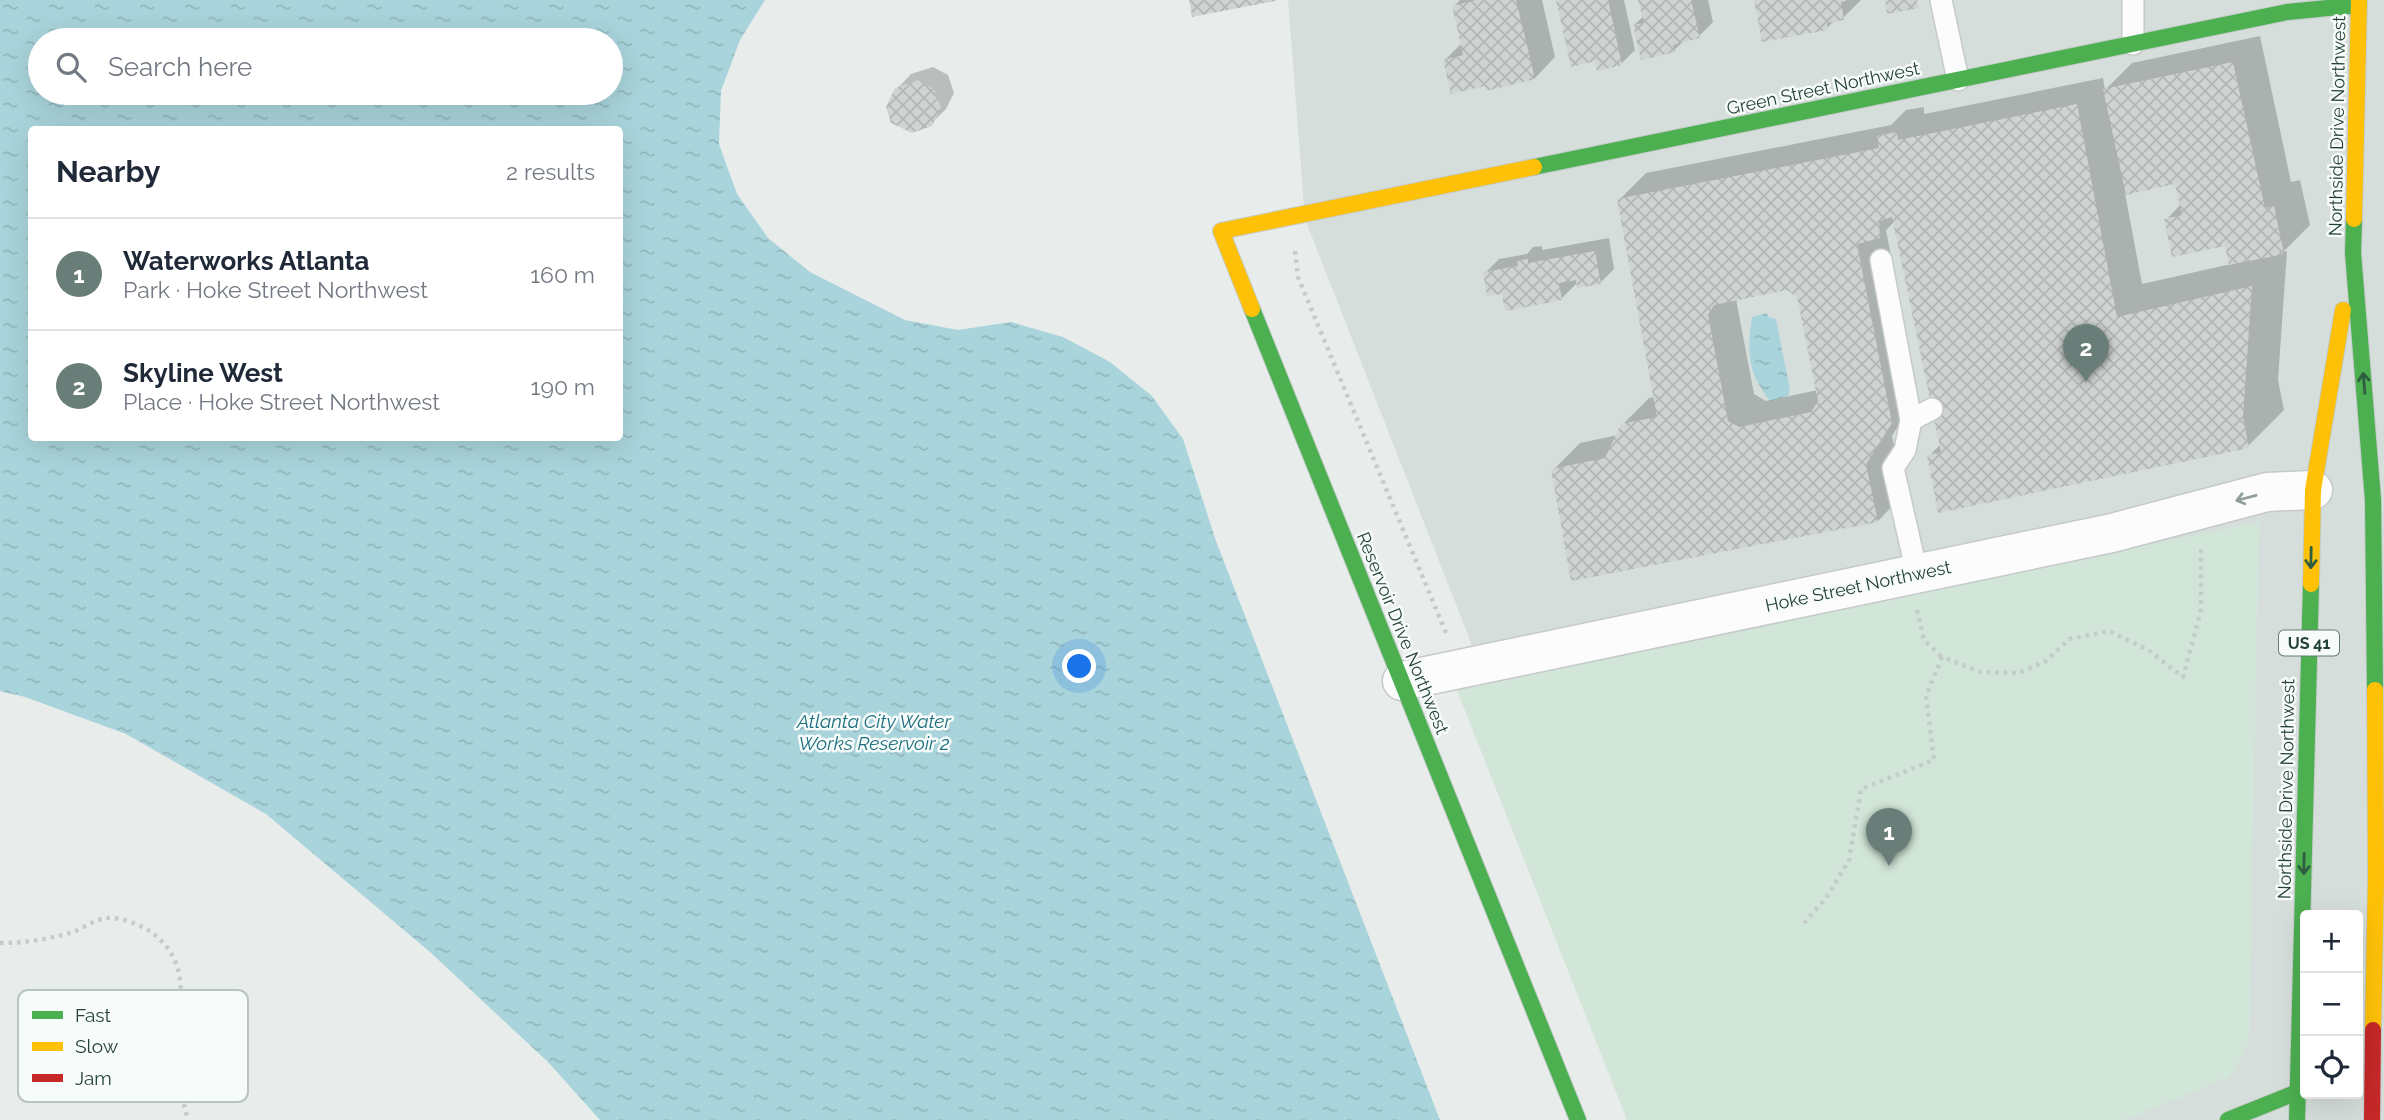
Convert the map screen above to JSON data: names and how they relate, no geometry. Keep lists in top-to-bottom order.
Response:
{
  "streets": {
    "main road": [
      "Green Street Northwest",
      "Northside Drive Northwest",
      "Reservoir Drive Northwest",
      "US 41"
    ],
    "street": ["Hoke Street Northwest"]
  },
  "crossings": [
    ["Green Street Northwest", "Northside Drive Northwest"],
    ["Green Street Northwest", "Reservoir Drive Northwest"],
    ["Northside Drive Northwest", "Hoke Street Northwest"],
    ["Hoke Street Northwest", "Reservoir Drive Northwest"]
  ],
  "one_way": ["Hoke Street Northwest"],
  "water": ["Atlanta City Water Works Reservoir 2"],
  "legend": ["Fast", "Slow", "Jam"],
  "page": {
    "search": "Search here",
    "heading": ["Nearby", "2 results"],
    "list": [
      {
        "mark": "1",
        "name": "Waterworks Atlanta",
        "note": "Park · Hoke Street Northwest",
        "value": "160 m"
      },
      {
        "mark": "2",
        "name": "Skyline West",
        "note": "Place · Hoke Street Northwest",
        "value": "190 m"
      }
    ],
    "pins": ["2", "1"],
    "map_buttons": ["+", "−"]
  }
}
